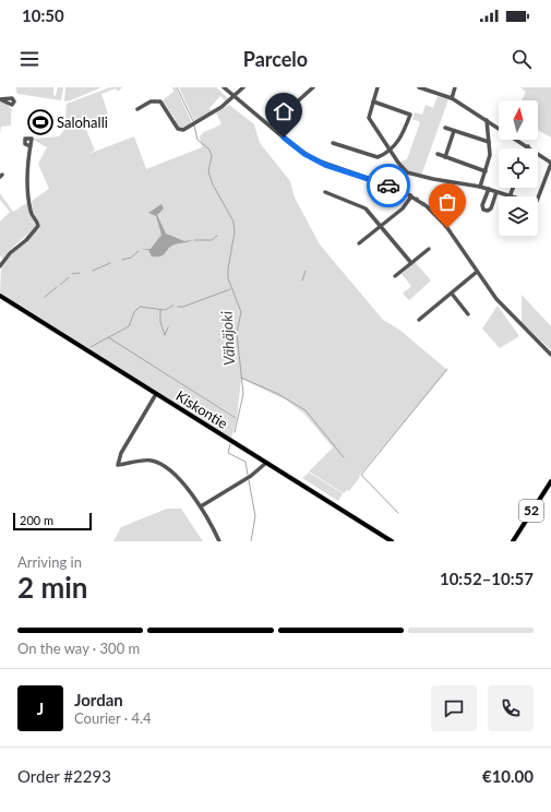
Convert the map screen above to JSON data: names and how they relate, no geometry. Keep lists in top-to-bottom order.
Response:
{
  "streets": {
    "main road": ["Kiskontie", "52"]
  },
  "water": ["Vähäjoki"],
  "places": {
    "sports": ["Salohalli"]
  },
  "scale_bar": "200 m",
  "north": "top",
  "page": {
    "status": "10:50",
    "header": "Parcelo",
    "scale": "200 m",
    "heading": ["2 min", "Arriving in", "10:52–10:57"],
    "panel": [
      "Jordan",
      "Courier · 4.4",
      "Order #2293",
      "€10.00"
    ],
    "bar": "On the way · 300 m",
    "round": "J"
  }
}
